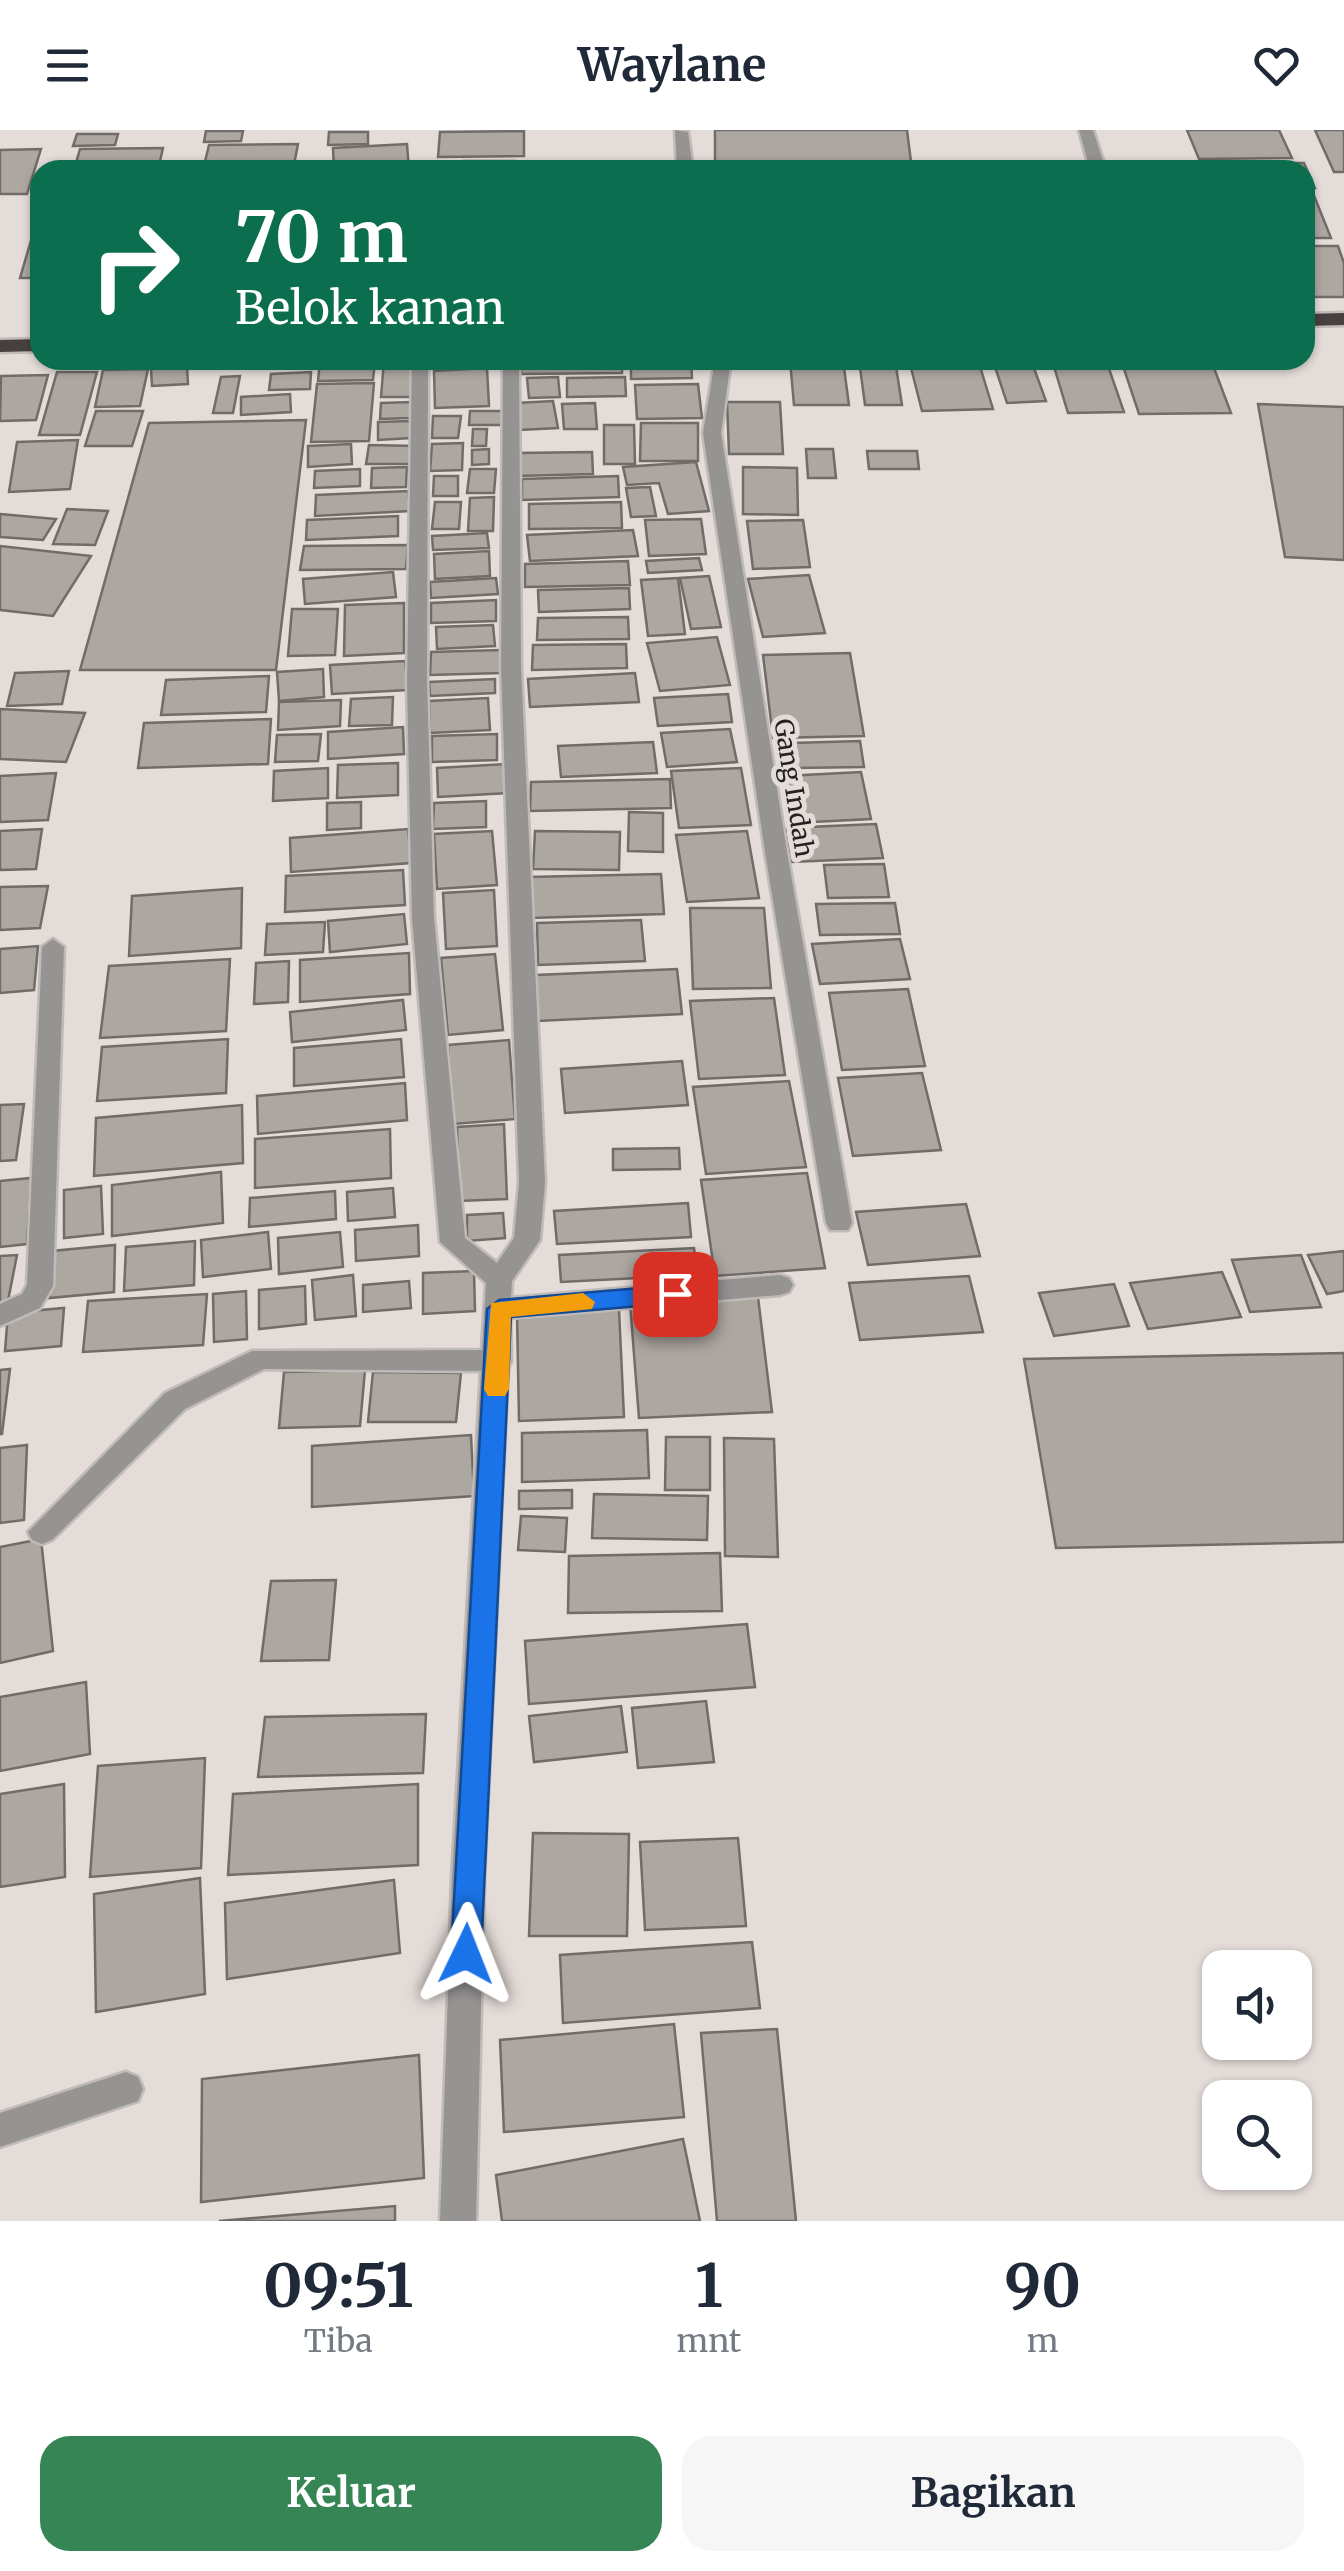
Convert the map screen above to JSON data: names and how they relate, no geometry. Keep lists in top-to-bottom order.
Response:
{
  "streets": {
    "street": ["Gang Indah"]
  },
  "page": {
    "header": "Waylane",
    "turn": ["70 m", "Belok kanan"],
    "eta": [
      "09:51",
      "Tiba",
      "1",
      "mnt",
      "90",
      "m"
    ],
    "buttons": ["Keluar", "Bagikan"]
  }
}
